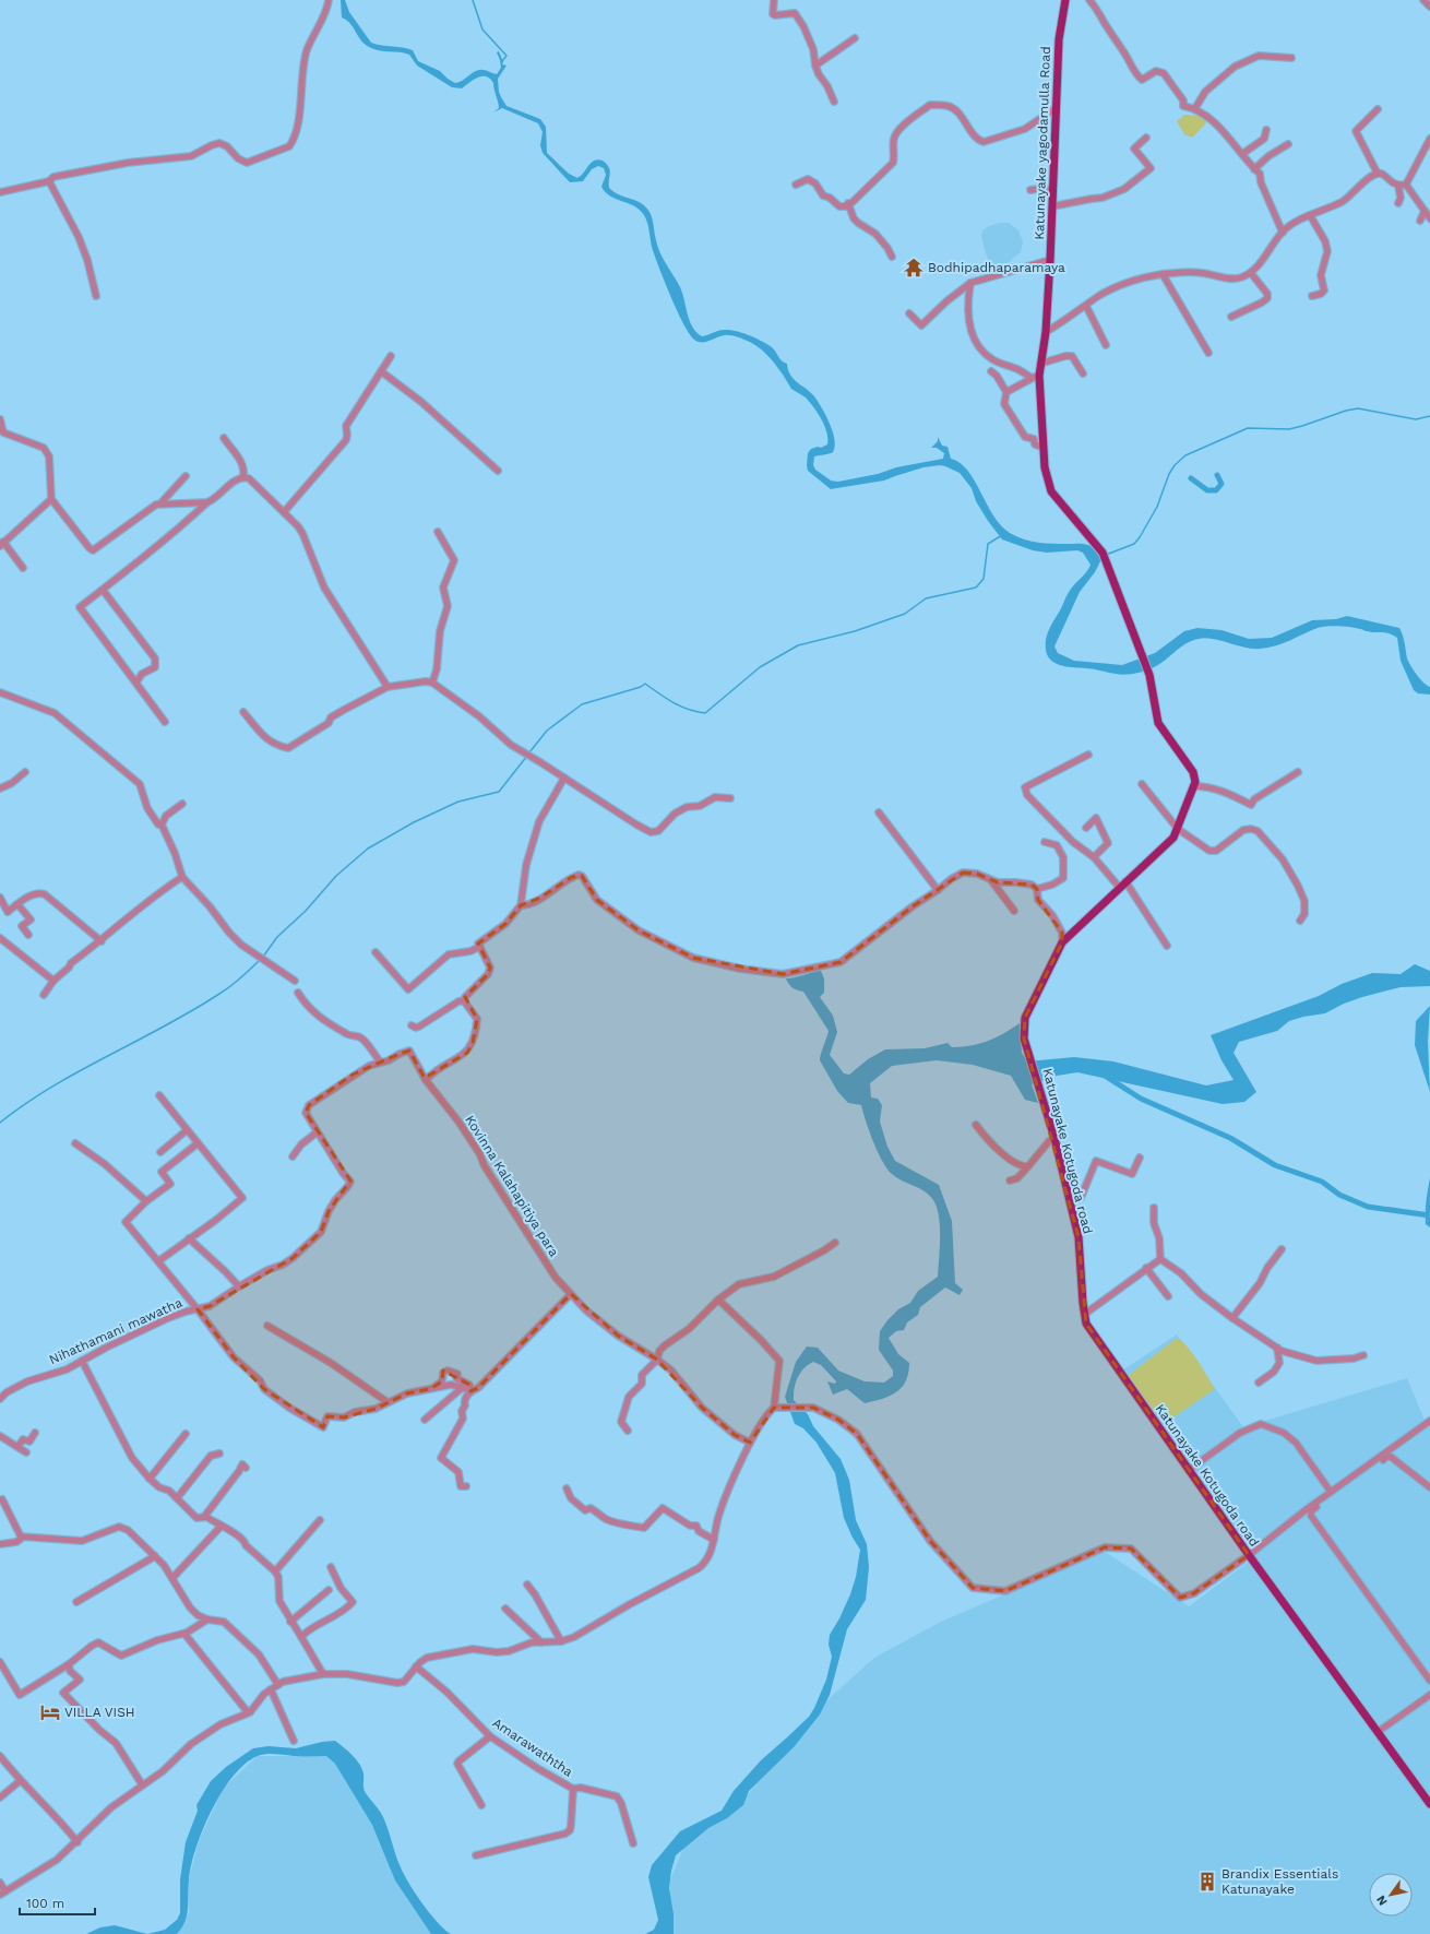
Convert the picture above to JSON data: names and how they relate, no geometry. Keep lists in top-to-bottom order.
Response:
{
  "streets": {
    "main road": ["Katunayake yagodamulla Road", "Katunayake Kotugoda road"],
    "street": ["Kovinna Kalahapitiya para", "Nihathamani mawatha", "Amarawaththa"]
  },
  "crossings": [
    ["Katunayake yagodamulla Road", "Katunayake Kotugoda road"],
    ["Kovinna Kalahapitiya para", "Nihathamani mawatha"]
  ],
  "places": {
    "temple": ["Bodhipadhaparamaya"],
    "hotel": ["VILLA VISH"],
    "building": ["Brandix Essentials Katunayake"]
  },
  "scale_bar": "100 m",
  "north": "bottom left"
}
